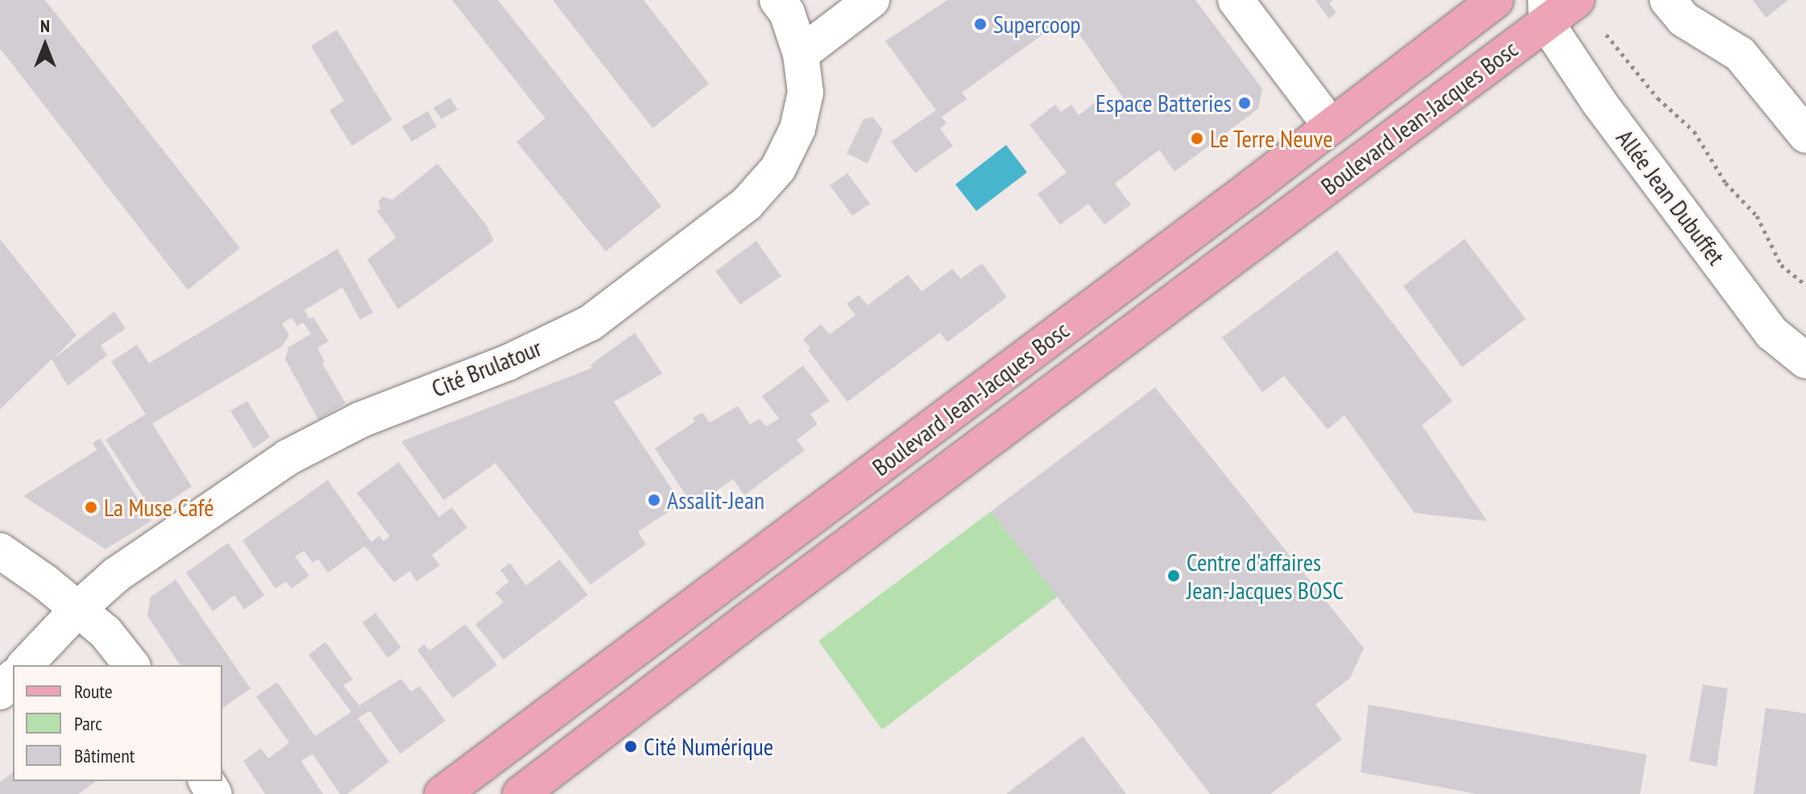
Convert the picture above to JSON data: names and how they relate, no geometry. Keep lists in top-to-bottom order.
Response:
{
  "streets": {
    "main road": ["Boulevard Jean-Jacques Bosc"],
    "street": ["Allée Jean Dubuffet", "Cité Brulatour"]
  },
  "crossings": [
    ["Boulevard Jean-Jacques Bosc", "Allée Jean Dubuffet"]
  ],
  "places": [
    "Supercoop",
    "Espace Batteries",
    "Le Terre Neuve",
    "Assalit-Jean",
    "La Muse Café",
    "Centre d'affaires Jean-Jacques BOSC",
    "Cité Numérique"
  ],
  "legend": ["Route", "Parc", "Bâtiment"],
  "north": "top"
}
